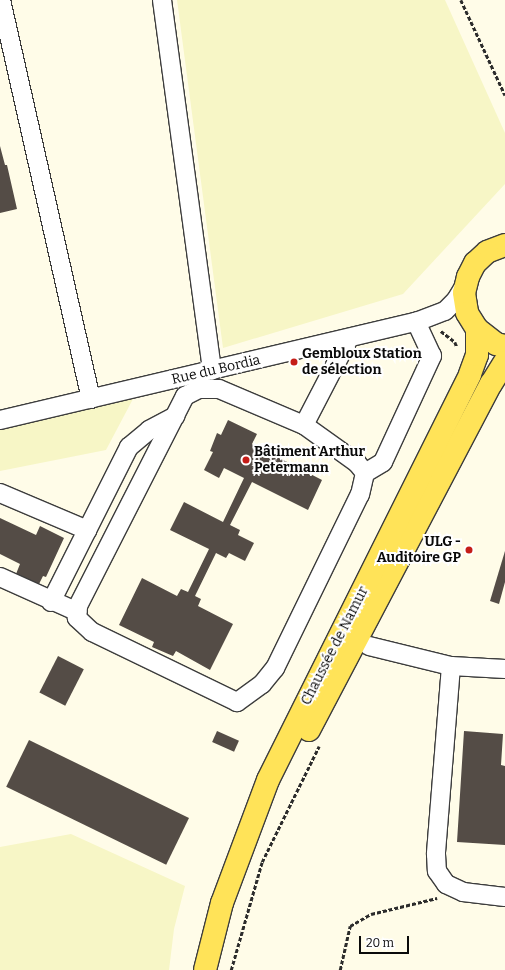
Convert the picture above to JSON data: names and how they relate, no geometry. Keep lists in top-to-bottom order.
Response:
{
  "streets": {
    "main road": ["Chaussée de Namur"],
    "street": ["Rue du Bordia"]
  },
  "crossings": [
    ["Rue du Bordia", "Chaussée de Namur"]
  ],
  "places": ["Gembloux Station de sélection", "Bâtiment Arthur Petermann", "ULG - Auditoire GP"],
  "scale_bar": "20 m"
}
